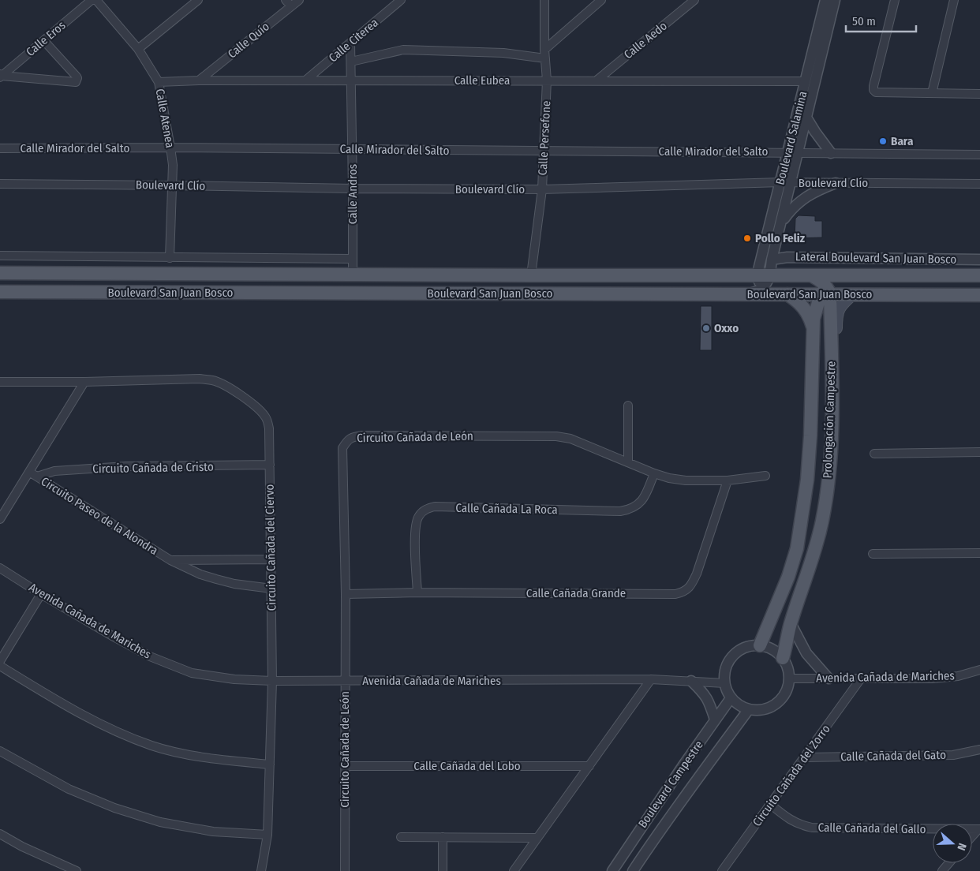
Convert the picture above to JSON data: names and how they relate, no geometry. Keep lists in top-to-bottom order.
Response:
{
  "streets": {
    "main road": ["Boulevard San Juan Bosco", "Prolongación Campestre"],
    "street": [
      "Calle Eros",
      "Calle Quío",
      "Calle Citerea",
      "Calle Aedo",
      "Calle Eubea",
      "Calle Atenea",
      "Calle Persefone",
      "Boulevard Salamina",
      "Calle Mirador del Salto",
      "Boulevard Clío",
      "Calle Andros",
      "Lateral Boulevard San Juan Bosco",
      "Circuito Cañada de León",
      "Circuito Cañada de Cristo",
      "Calle Cañada La Roca",
      "Circuito Paseo de la Alondra",
      "Circuito Cañada del Ciervo",
      "Calle Cañada Grande",
      "Avenida Cañada de Mariches",
      "Calle Cañada del Gato",
      "Calle Cañada del Lobo",
      "Circuito Cañada del Zorro",
      "Boulevard Campestre",
      "Calle Cañada del Gallo"
    ]
  },
  "crossings": [
    ["Calle Quío", "Calle Eubea"],
    ["Calle Citerea", "Calle Eubea"],
    ["Calle Citerea", "Calle Andros"],
    ["Calle Aedo", "Calle Eubea"],
    ["Calle Eubea", "Calle Atenea"],
    ["Calle Eubea", "Calle Persefone"],
    ["Calle Eubea", "Boulevard Salamina"],
    ["Calle Eubea", "Calle Andros"],
    ["Calle Atenea", "Calle Mirador del Salto"],
    ["Calle Atenea", "Boulevard Clío"],
    ["Calle Persefone", "Calle Mirador del Salto"],
    ["Calle Persefone", "Boulevard Clío"],
    ["Calle Persefone", "Boulevard San Juan Bosco"],
    ["Boulevard Salamina", "Calle Mirador del Salto"],
    ["Boulevard Salamina", "Boulevard Clío"],
    ["Boulevard Salamina", "Lateral Boulevard San Juan Bosco"],
    ["Boulevard Salamina", "Boulevard San Juan Bosco"],
    ["Calle Mirador del Salto", "Calle Andros"],
    ["Boulevard Clío", "Calle Andros"],
    ["Calle Andros", "Boulevard San Juan Bosco"],
    ["Boulevard San Juan Bosco", "Prolongación Campestre"],
    ["Prolongación Campestre", "Avenida Cañada de Mariches"],
    ["Prolongación Campestre", "Boulevard Campestre"],
    ["Circuito Cañada de León", "Calle Cañada La Roca"],
    ["Circuito Cañada de León", "Calle Cañada Grande"],
    ["Circuito Cañada de León", "Avenida Cañada de Mariches"],
    ["Circuito Cañada de León", "Calle Cañada del Lobo"],
    ["Circuito Cañada de Cristo", "Circuito Paseo de la Alondra"],
    ["Circuito Cañada de Cristo", "Circuito Cañada del Ciervo"],
    ["Calle Cañada La Roca", "Calle Cañada Grande"],
    ["Circuito Paseo de la Alondra", "Circuito Cañada del Ciervo"],
    ["Circuito Cañada del Ciervo", "Avenida Cañada de Mariches"],
    ["Avenida Cañada de Mariches", "Circuito Cañada del Zorro"],
    ["Avenida Cañada de Mariches", "Boulevard Campestre"],
    ["Calle Cañada del Gato", "Circuito Cañada del Zorro"],
    ["Circuito Cañada del Zorro", "Calle Cañada del Gallo"]
  ],
  "places": ["Bara", "Pollo Feliz", "Oxxo"],
  "scale_bar": "50 m",
  "north": "right"
}
